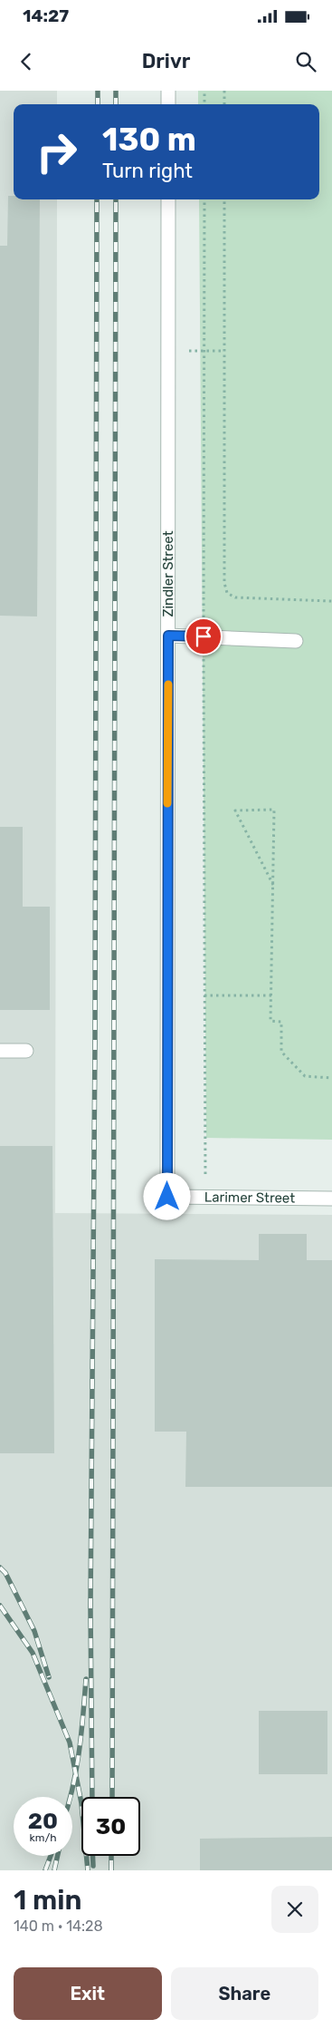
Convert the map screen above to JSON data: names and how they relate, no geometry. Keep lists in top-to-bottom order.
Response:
{
  "streets": {
    "street": ["Zindler Street", "Larimer Street"]
  },
  "crossings": [
    ["Zindler Street", "Larimer Street"]
  ],
  "page": {
    "status": "14:27",
    "header": "Drivr",
    "turn": ["130 m", "Turn right"],
    "speed": "20 km/h",
    "limit": "30",
    "heading": ["1 min", "140 m · 14:28"],
    "buttons": ["Exit", "Share"]
  }
}
